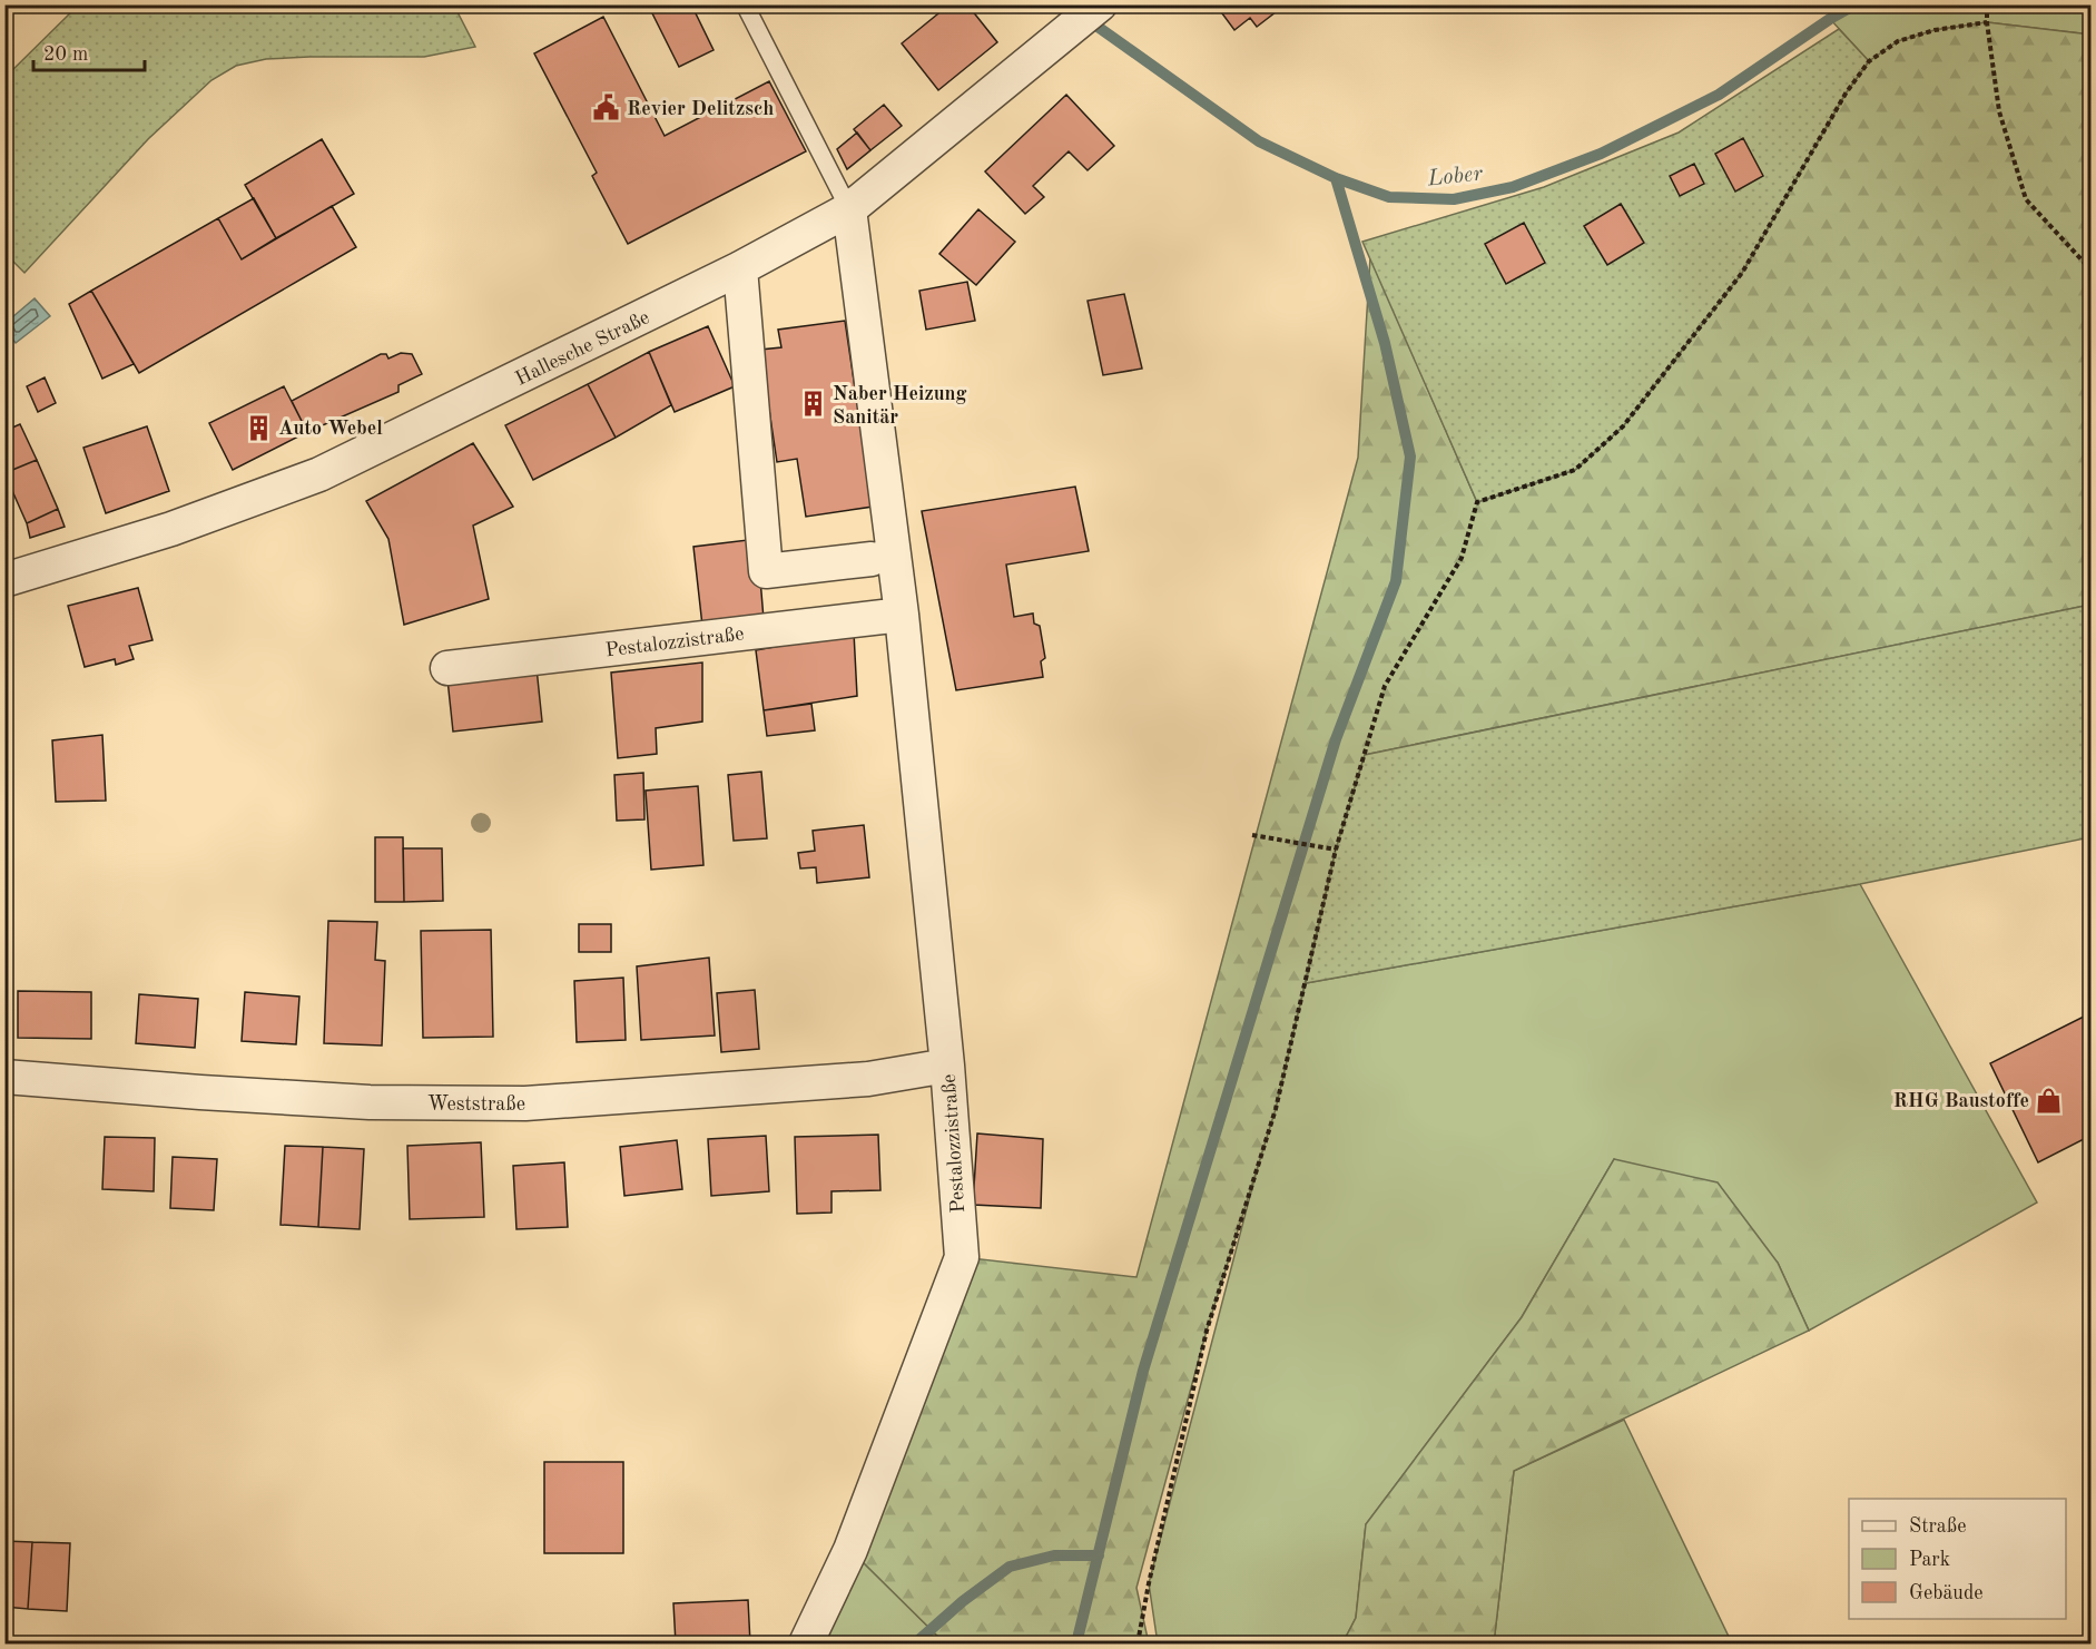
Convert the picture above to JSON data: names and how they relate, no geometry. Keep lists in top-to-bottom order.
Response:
{
  "streets": {
    "street": ["Hallesche Straße", "Pestalozzistraße", "Weststraße"]
  },
  "crossings": [
    ["Hallesche Straße", "Pestalozzistraße"],
    ["Pestalozzistraße", "Weststraße"]
  ],
  "water": ["Lober"],
  "places": {
    "public building": ["Revier Delitzsch"],
    "building": ["Naber Heizung Sanitär", "Auto Webel"],
    "shop": ["RHG Baustoffe"]
  },
  "legend": ["Straße", "Park", "Gebäude"],
  "scale_bar": "20 m"
}
